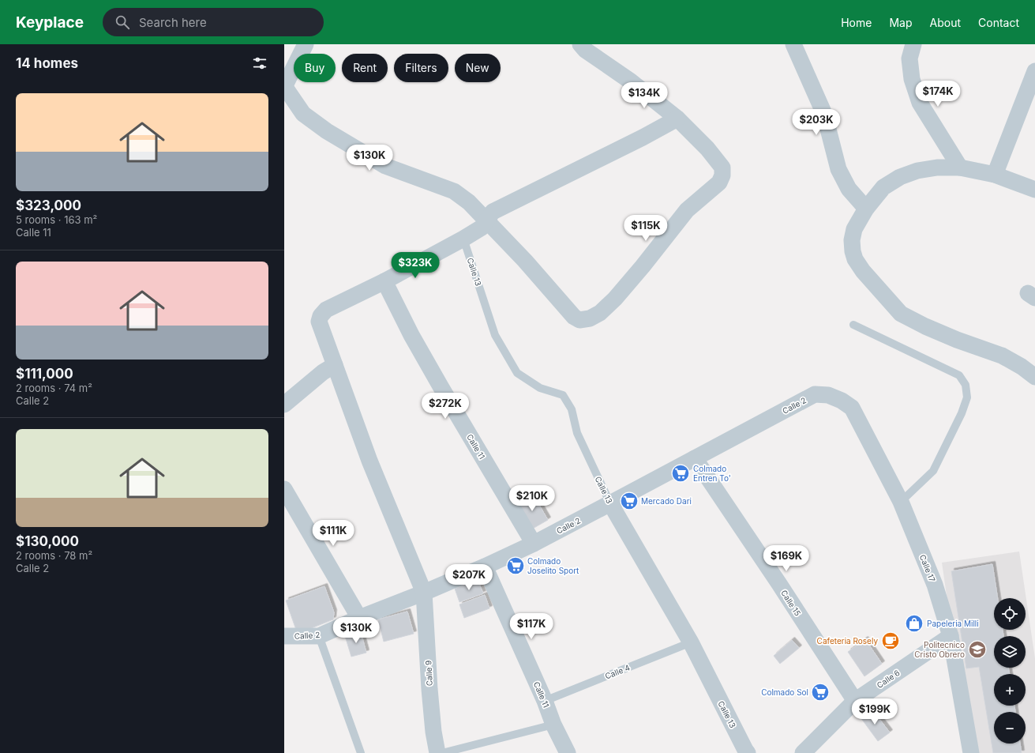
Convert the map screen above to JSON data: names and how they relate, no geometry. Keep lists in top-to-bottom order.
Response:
{
  "streets": {
    "street": [
      "Calle 13",
      "Calle 2",
      "Calle 11",
      "Calle 17",
      "Calle 15",
      "Calle 9",
      "Calle 6"
    ],
    "lane": ["Calle 4"]
  },
  "crossings": [
    ["Calle 13", "Calle 2"],
    ["Calle 13", "Calle 4"],
    ["Calle 13", "Calle 9"],
    ["Calle 2", "Calle 11"],
    ["Calle 2", "Calle 17"],
    ["Calle 2", "Calle 15"],
    ["Calle 2", "Calle 9"],
    ["Calle 11", "Calle 4"],
    ["Calle 11", "Calle 9"],
    ["Calle 17", "Calle 6"],
    ["Calle 15", "Calle 6"]
  ],
  "places": {
    "supermarket": [
      "Colmado Entren To'",
      "Mercado Dari",
      "Colmado Joselito Sport",
      "Colmado Sol"
    ],
    "shop": ["Papeleria Milli"],
    "cafe": ["Cafeteria Rosely"],
    "school or university": ["Politecnico Cristo Obrero"]
  },
  "page": {
    "header": "Keyplace",
    "search": "Search here",
    "nav": [
      "Home",
      "Map",
      "About",
      "Contact"
    ],
    "heading": "14 homes",
    "chip": [
      "Buy",
      "Rent",
      "Filters",
      "New"
    ],
    "price": [
      "$174K",
      "$134K",
      "$203K",
      "$130K",
      "$115K",
      "$323K",
      "$272K",
      "$210K",
      "$111K",
      "$169K",
      "$207K",
      "$117K",
      "$130K",
      "$199K"
    ],
    "list": [
      {
        "name": "$323,000",
        "note": "5 rooms · 163 m² · Calle 11"
      },
      {
        "name": "$111,000",
        "note": "2 rooms · 74 m² · Calle 2"
      },
      {
        "name": "$130,000",
        "note": "2 rooms · 78 m² · Calle 2"
      }
    ],
    "map_buttons": ["+", "−"]
  }
}
